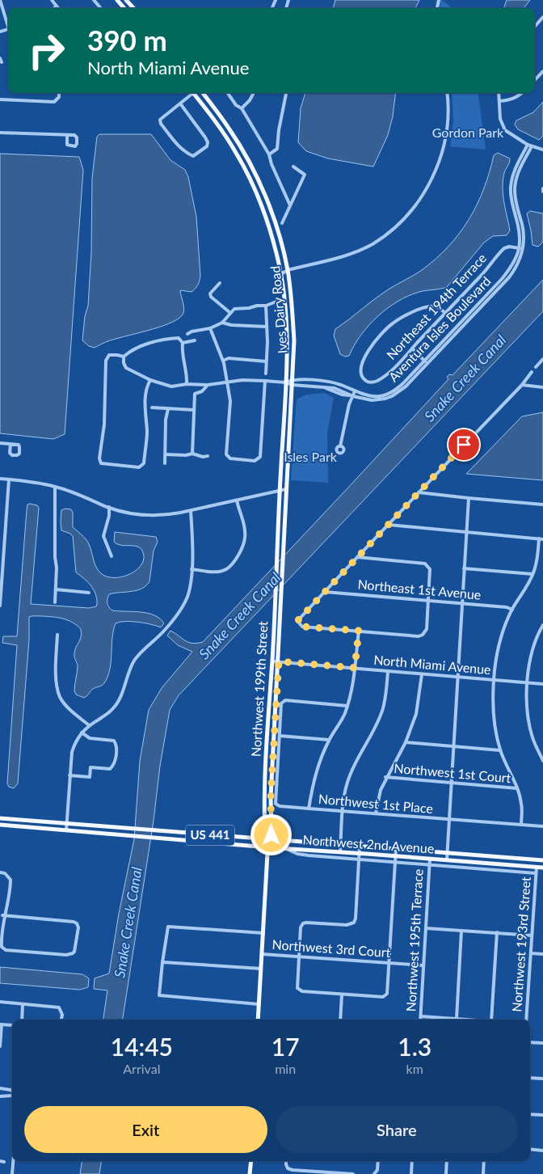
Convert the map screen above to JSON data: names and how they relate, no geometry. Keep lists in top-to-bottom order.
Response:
{
  "streets": {
    "main road": [
      "Ives Dairy Road",
      "Northwest 199th Street",
      "US 441",
      "Northwest 2nd Avenue"
    ],
    "street": [
      "Northeast 194th Terrace",
      "Aventura Isles Boulevard",
      "Northeast 1st Avenue",
      "North Miami Avenue",
      "Northwest 1st Court",
      "Northwest 1st Place",
      "Northwest 195th Terrace",
      "Northwest 193rd Street",
      "Northwest 3rd Court"
    ]
  },
  "crossings": [
    ["Northeast 194th Terrace", "Aventura Isles Boulevard"],
    ["Ives Dairy Road", "Aventura Isles Boulevard"],
    ["Ives Dairy Road", "Northwest 199th Street"],
    ["Aventura Isles Boulevard", "Northwest 199th Street"],
    ["North Miami Avenue", "Northwest 199th Street"],
    ["Northwest 199th Street", "Northwest 2nd Avenue"],
    ["Northwest 199th Street", "Northwest 3rd Court"],
    ["Northwest 2nd Avenue", "Northwest 195th Terrace"],
    ["Northwest 2nd Avenue", "Northwest 193rd Street"],
    ["Northwest 195th Terrace", "Northwest 3rd Court"]
  ],
  "water": ["Snake Creek Canal"],
  "parks": ["Gordon Park", "Isles Park"],
  "page": {
    "turn": ["390 m", "North Miami Avenue"],
    "eta": [
      "14:45",
      "Arrival",
      "17",
      "min",
      "1.3",
      "km"
    ],
    "buttons": ["Exit", "Share"]
  }
}
